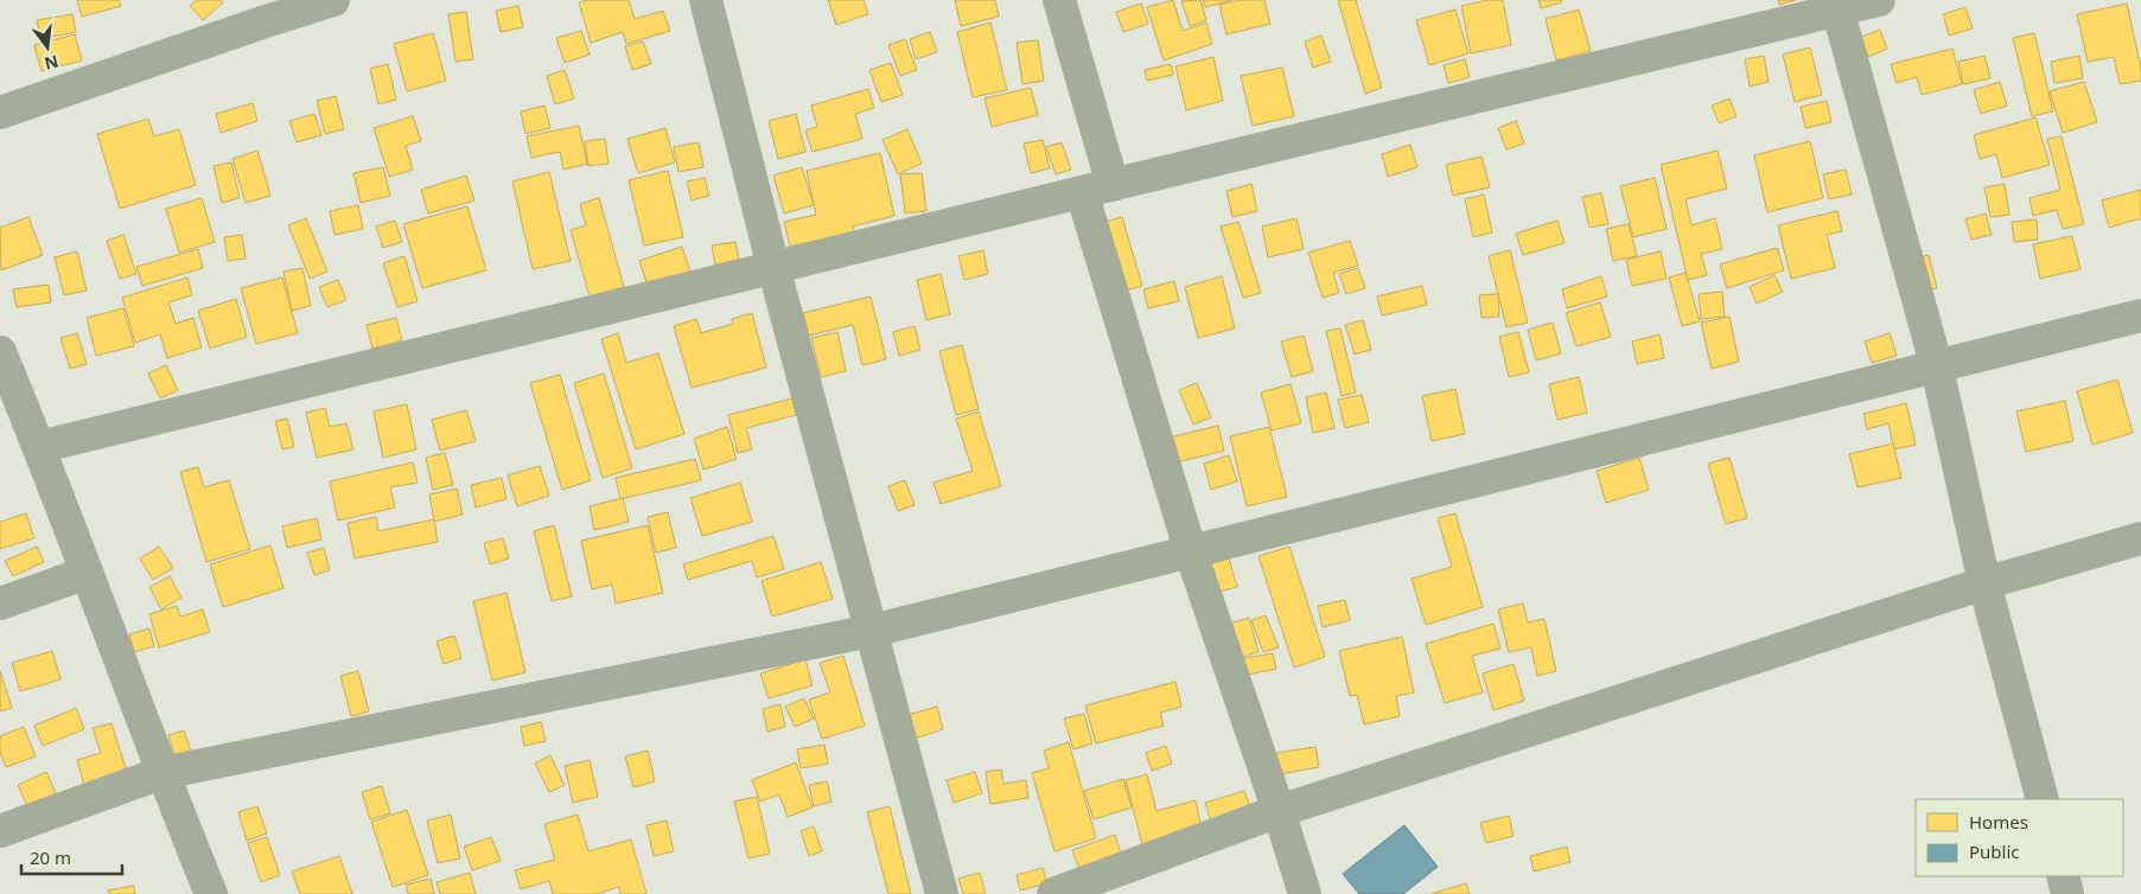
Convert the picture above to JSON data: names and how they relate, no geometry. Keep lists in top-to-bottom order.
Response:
{
  "legend": ["Homes", "Public"],
  "scale_bar": "20 m",
  "north": "bottom"
}
